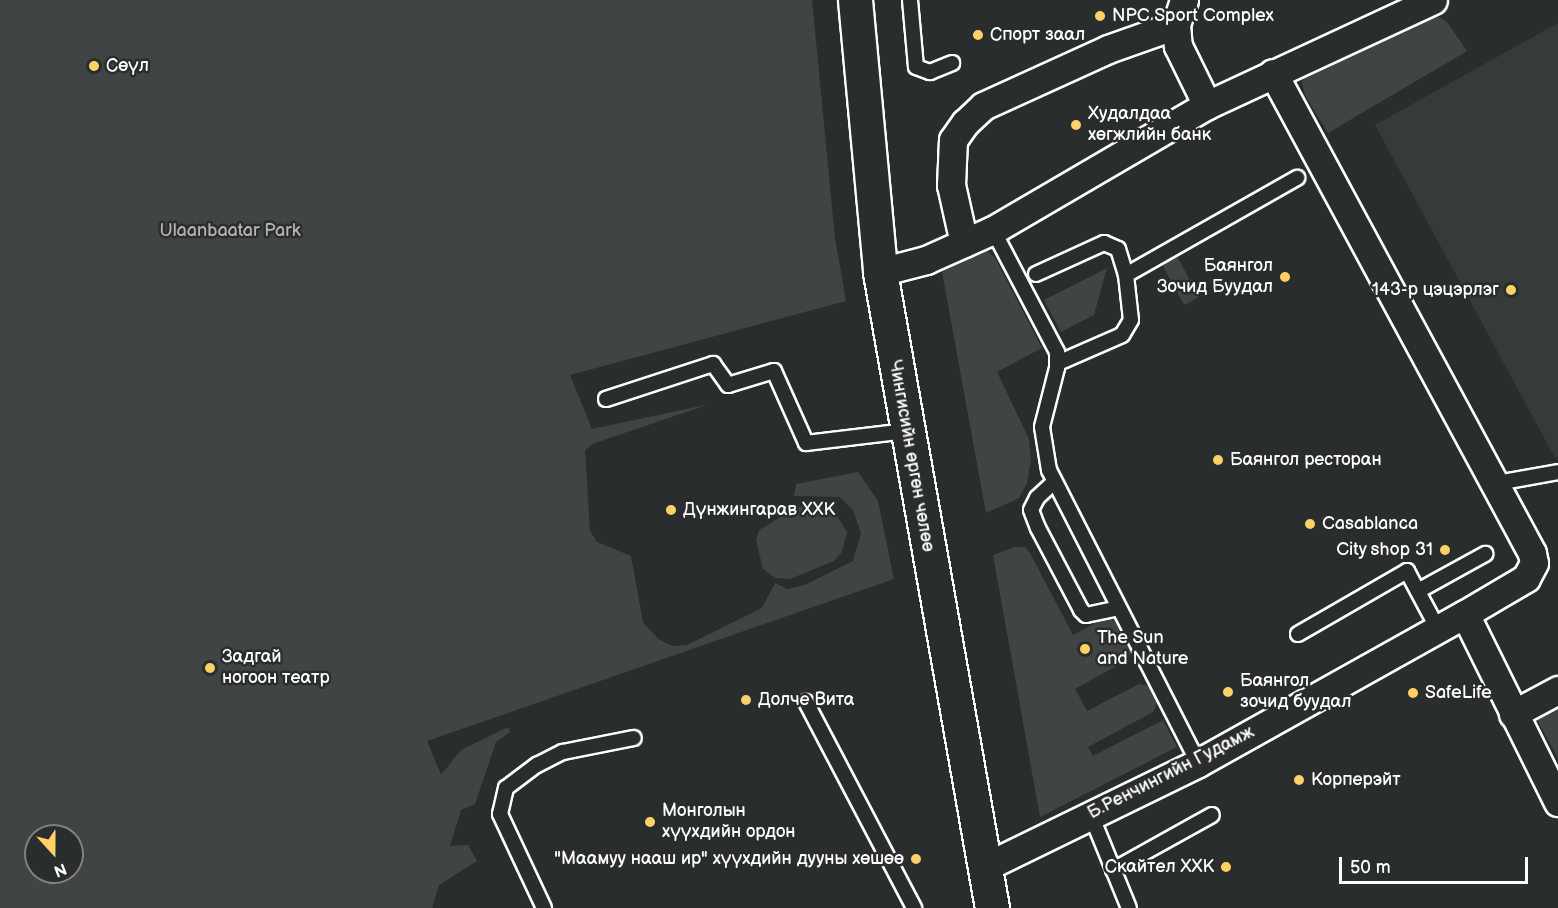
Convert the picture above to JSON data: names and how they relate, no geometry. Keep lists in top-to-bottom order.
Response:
{
  "streets": {
    "highway": ["Чингисийн өргөн чөлөө"],
    "street": ["Б.Ренчингийн Гудамж"]
  },
  "crossings": [
    ["Чингисийн өргөн чөлөө", "Б.Ренчингийн Гудамж"]
  ],
  "parks": ["Ulaanbaatar Park"],
  "places": [
    "NPC Sport Complex",
    "Спорт заал",
    "Сөүл",
    "Худалдаа хөгжлийн банк",
    "Баянгол Зочид Буудал",
    "143-р цэцэрлэг",
    "Баянгол ресторан",
    "Дүнжингарав ХХК",
    "Casablanca",
    "City shop 31",
    "The Sun and Nature",
    "Задгай ногоон театр",
    "Баянгол зочид буудал",
    "SafeLife",
    "Долче Вита",
    "Корперэйт",
    "Монголын хүүхдийн ордон",
    "\"Маамуу нааш ир\" хүүхдийн дууны хөшөө",
    "Скайтел ХХК"
  ],
  "scale_bar": "50 m",
  "north": "bottom"
}
